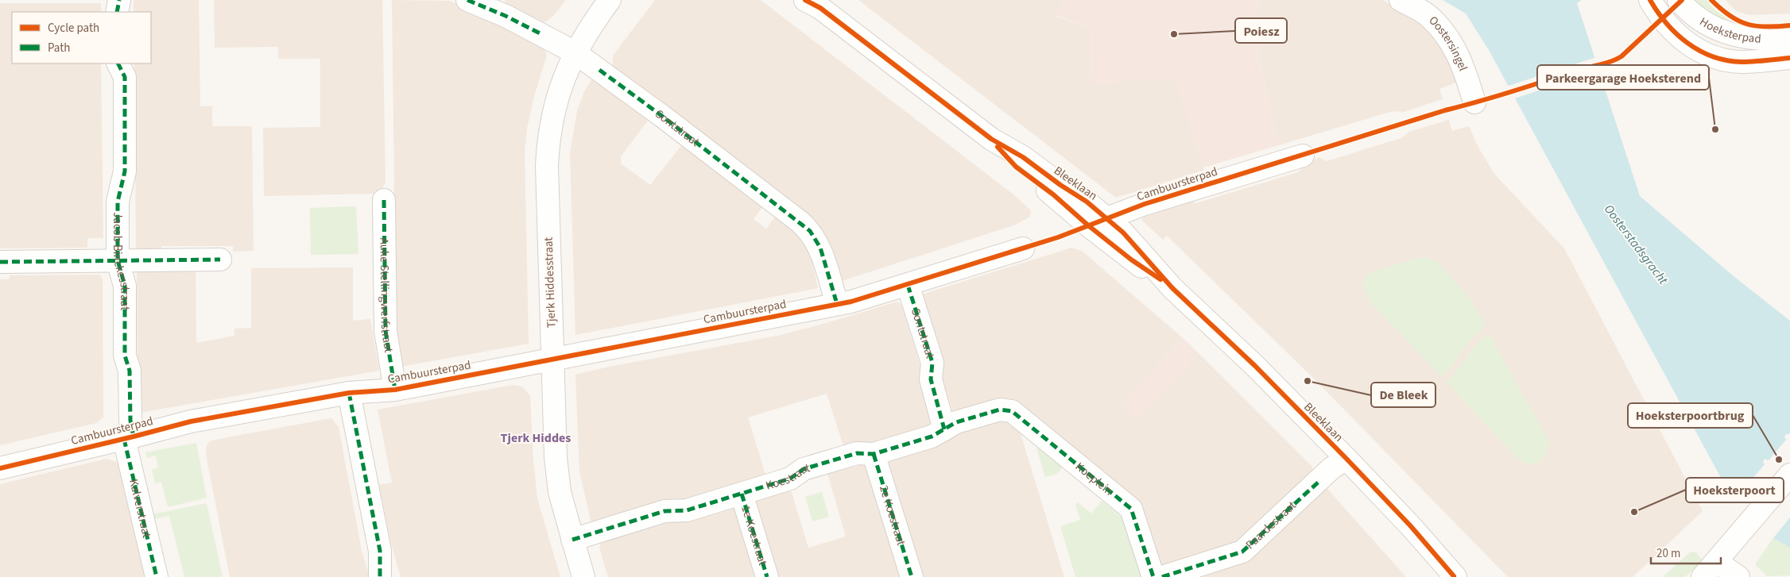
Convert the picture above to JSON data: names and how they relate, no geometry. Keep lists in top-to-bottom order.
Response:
{
  "streets": {
    "street": [
      "Hoeksterpad",
      "Oostersingel",
      "Sontstraat",
      "Bleeklaan",
      "Cambuursterpad",
      "Jacob Binckesstraat",
      "Tjerk Hiddesstraat",
      "Auke Stellingwerfstraat",
      "Koestraat",
      "Koeplein",
      "Kalverstraat",
      "2e Koestraat",
      "Paardestraat",
      "1e Koestraat"
    ]
  },
  "crossings": [
    ["Sontstraat", "Cambuursterpad"],
    ["Sontstraat", "Tjerk Hiddesstraat"],
    ["Sontstraat", "Koestraat"],
    ["Bleeklaan", "Cambuursterpad"],
    ["Bleeklaan", "Paardestraat"],
    ["Cambuursterpad", "Jacob Binckesstraat"],
    ["Cambuursterpad", "Tjerk Hiddesstraat"],
    ["Cambuursterpad", "Auke Stellingwerfstraat"],
    ["Cambuursterpad", "Kalverstraat"],
    ["Jacob Binckesstraat", "Kalverstraat"],
    ["Tjerk Hiddesstraat", "Koestraat"],
    ["Koestraat", "Koeplein"],
    ["Koestraat", "2e Koestraat"],
    ["Koestraat", "1e Koestraat"]
  ],
  "districts": ["Tjerk Hiddes"],
  "water": ["Oosterstadsgracht"],
  "places": [
    "Poiesz",
    "Parkeergarage Hoeksterend",
    "De Bleek",
    "Hoeksterpoortbrug",
    "Hoeksterpoort"
  ],
  "legend": ["Cycle path", "Path"],
  "scale_bar": "20 m"
}
